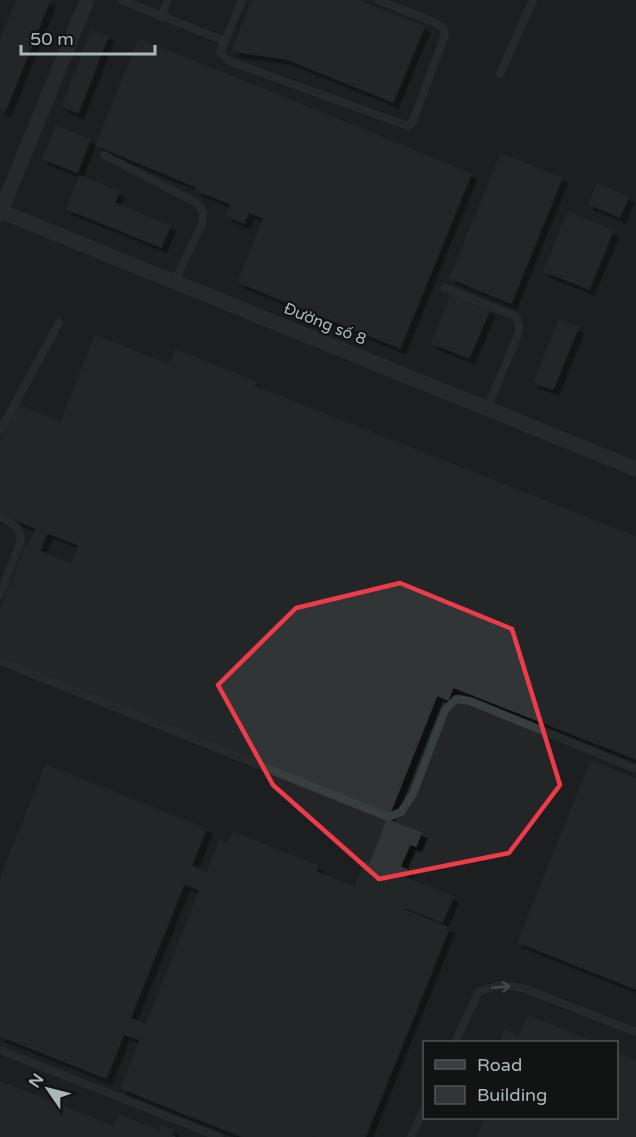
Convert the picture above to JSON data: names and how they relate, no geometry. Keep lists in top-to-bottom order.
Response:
{
  "streets": {
    "street": ["Đường số 8"]
  },
  "legend": ["Road", "Building"],
  "scale_bar": "50 m",
  "north": "top left"
}
